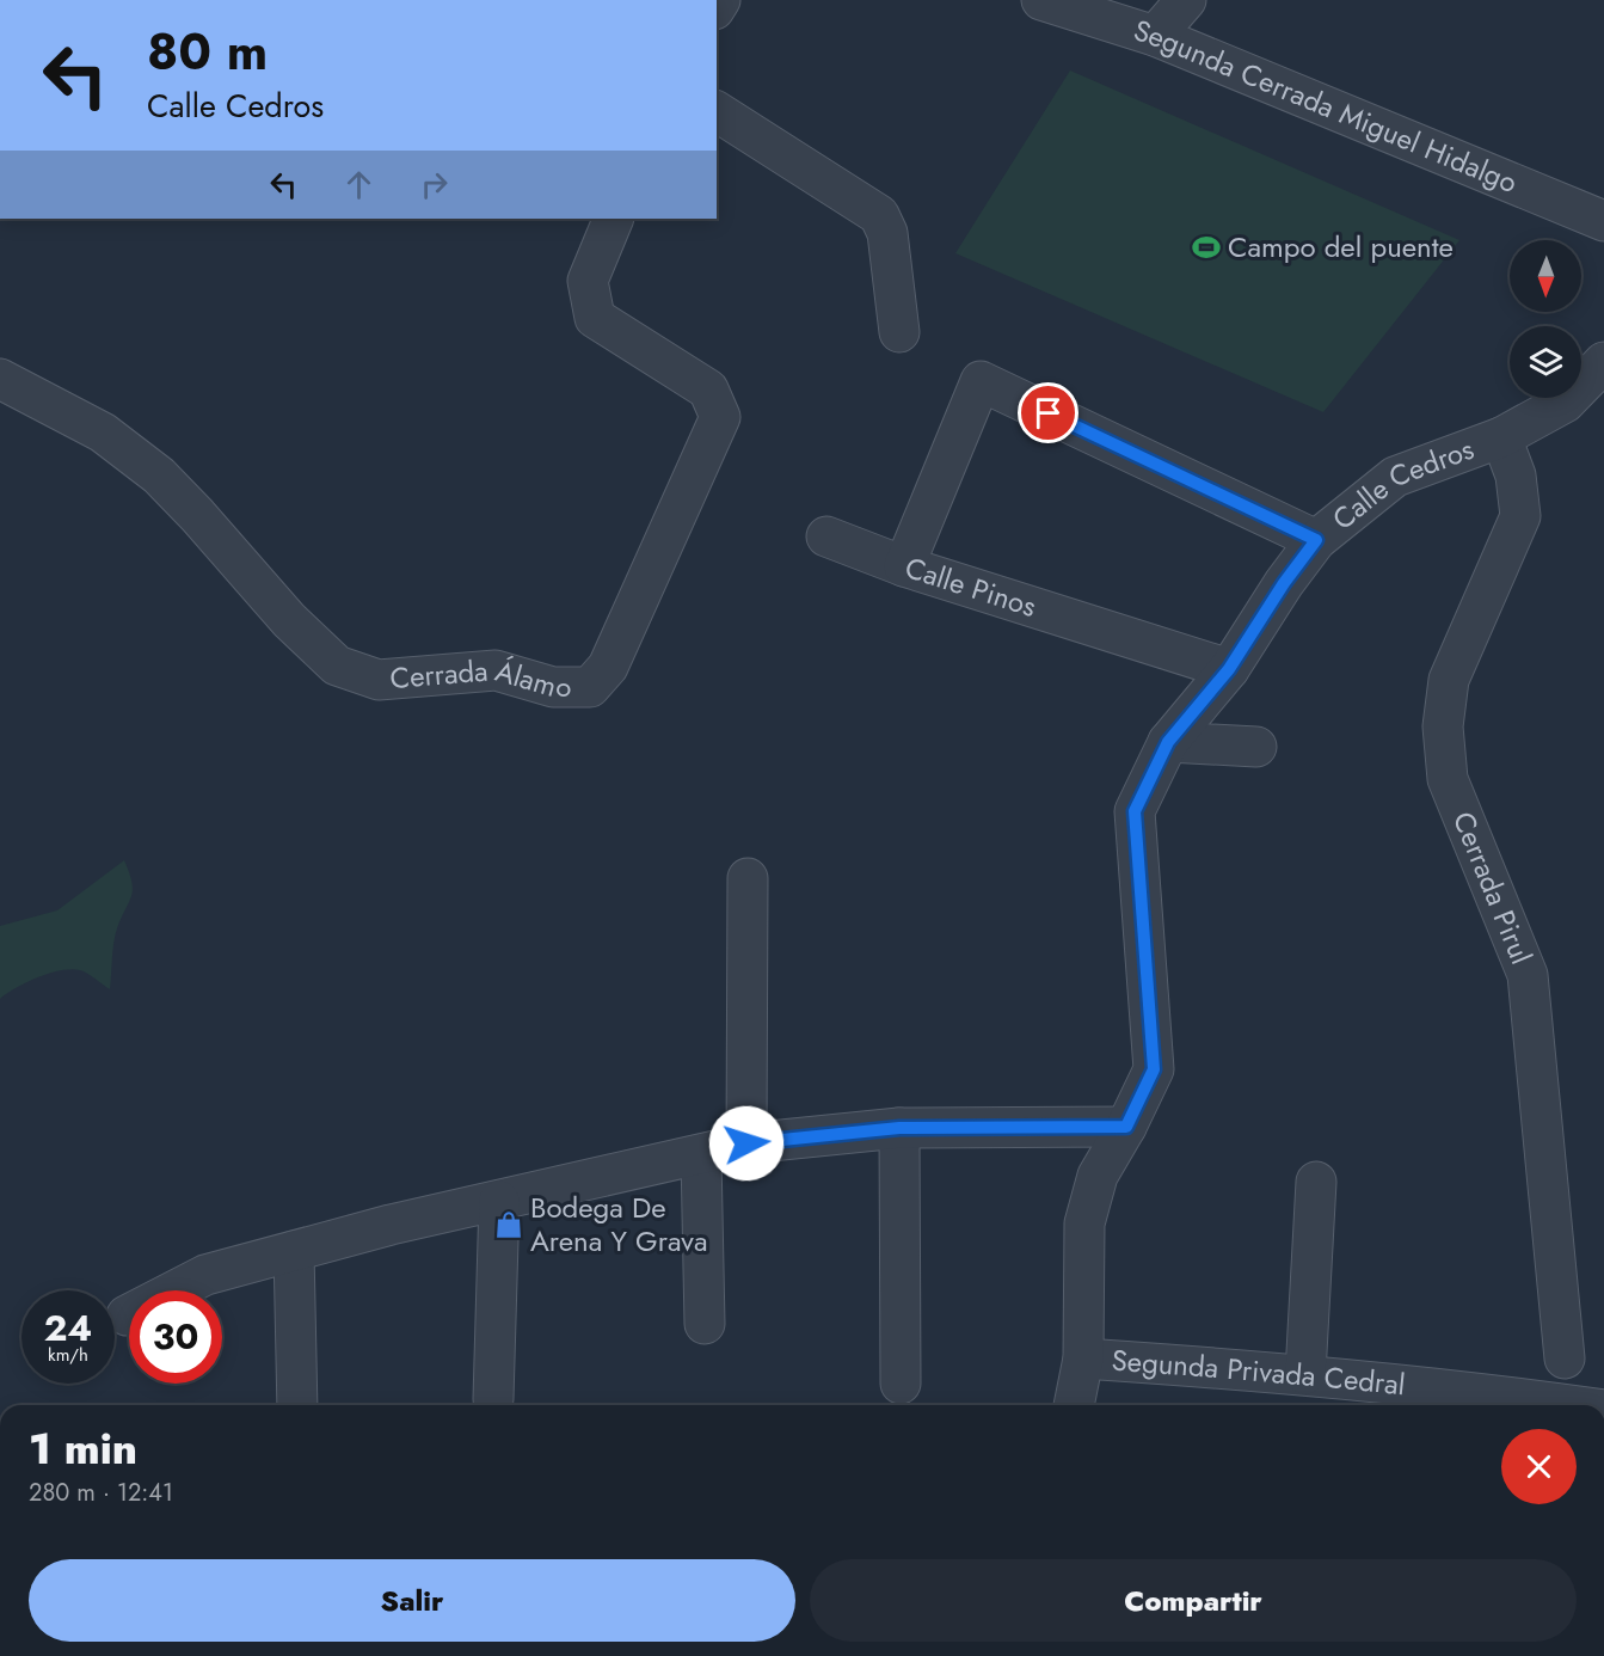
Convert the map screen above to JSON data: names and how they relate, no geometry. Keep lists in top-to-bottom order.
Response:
{
  "streets": {
    "street": [
      "Segunda Cerrada Miguel Hidalgo",
      "Calle Cedros",
      "Calle Pinos",
      "Cerrada Álamo",
      "Cerrada Pirul",
      "Segunda Privada Cedral"
    ]
  },
  "crossings": [
    ["Calle Cedros", "Calle Pinos"],
    ["Calle Cedros", "Cerrada Pirul"],
    ["Calle Cedros", "Segunda Privada Cedral"]
  ],
  "places": {
    "sports": ["Campo del puente"],
    "shop": ["Bodega De Arena Y Grava"]
  },
  "north": "bottom",
  "page": {
    "turn": ["80 m", "Calle Cedros"],
    "speed": "24 km/h",
    "limit": "30",
    "heading": ["1 min", "280 m · 12:41"],
    "buttons": ["Salir", "Compartir"]
  }
}
